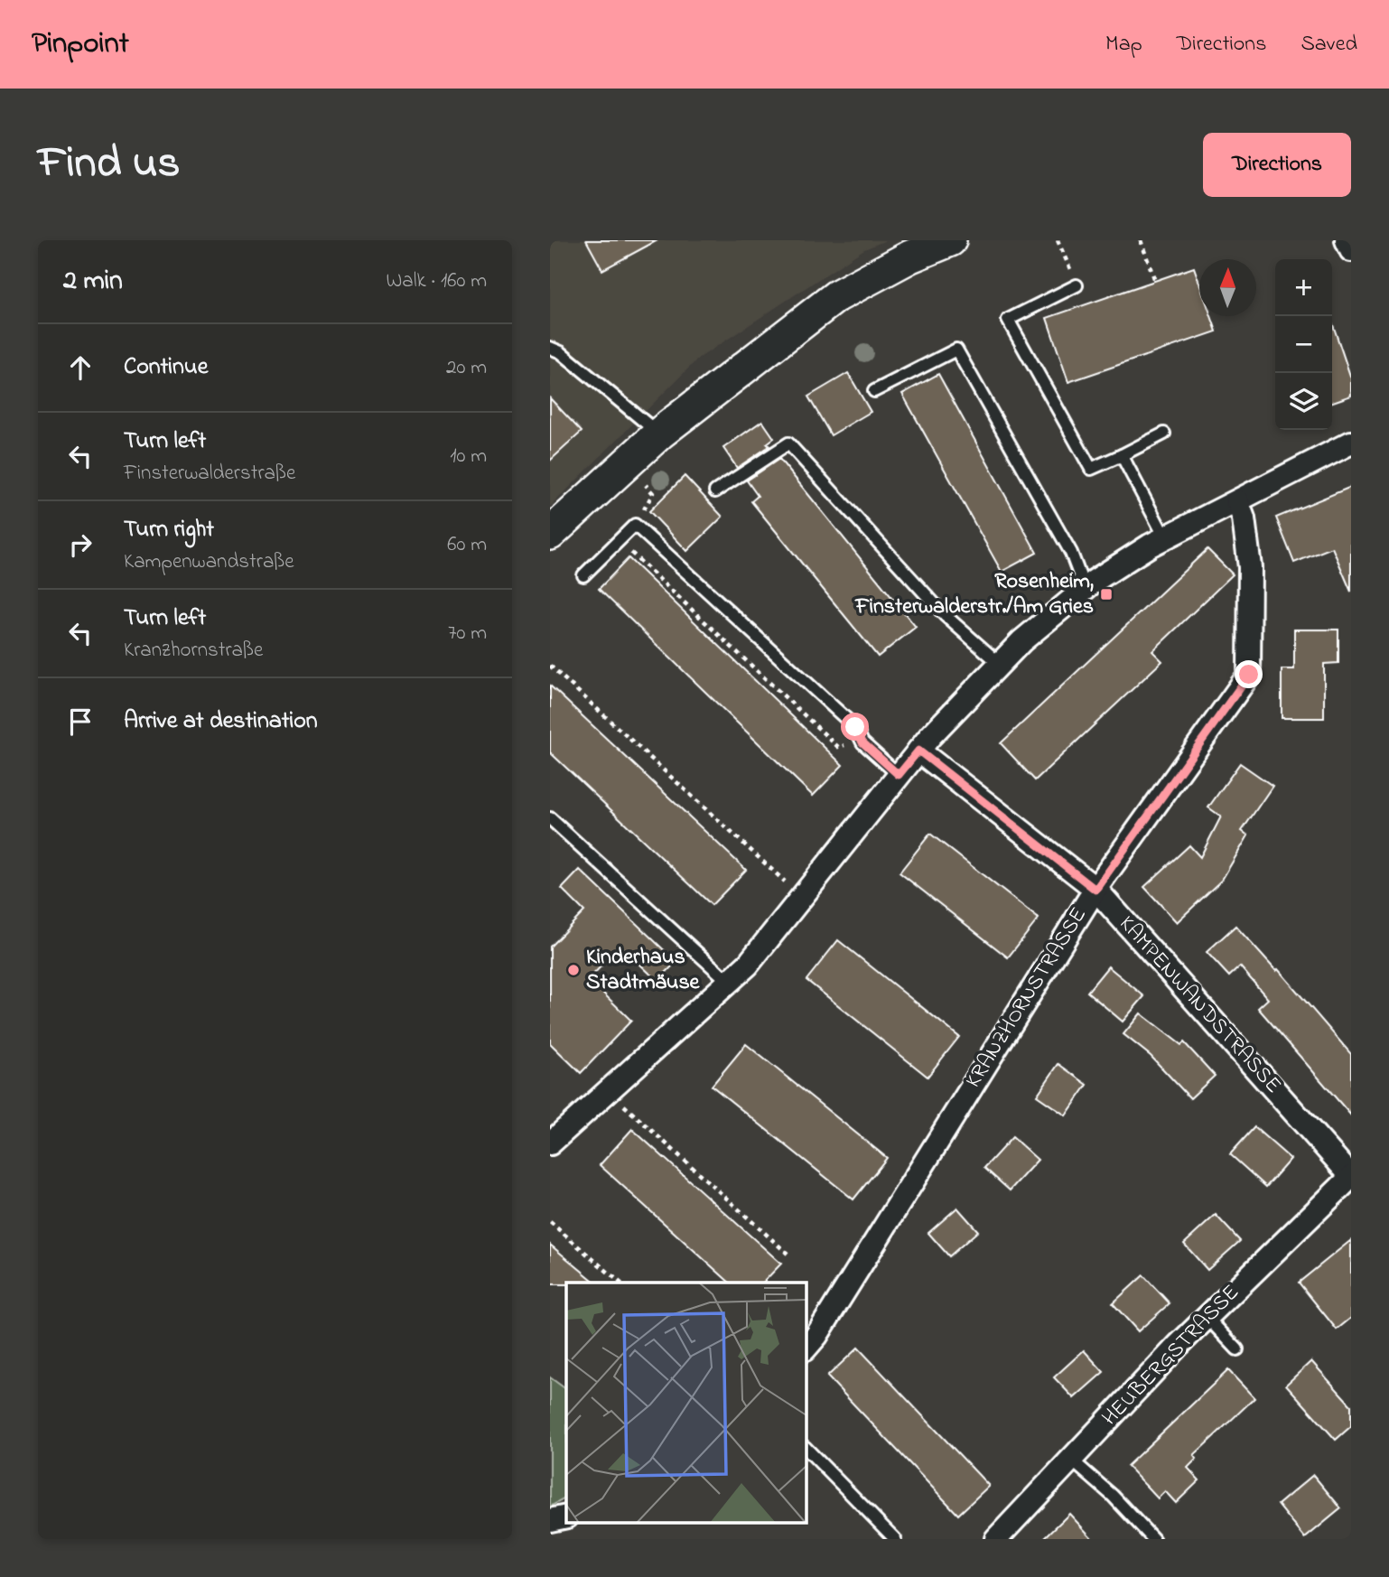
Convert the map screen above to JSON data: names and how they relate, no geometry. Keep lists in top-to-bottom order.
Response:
{
  "streets": {
    "street": ["KRANZHORNSTRASSE", "KAMPENWANDSTRASSE", "HEUBERGSTRASSE"]
  },
  "crossings": [
    ["KRANZHORNSTRASSE", "KAMPENWANDSTRASSE"],
    ["KAMPENWANDSTRASSE", "HEUBERGSTRASSE"]
  ],
  "places": {
    "transit": ["Rosenheim, Finsterwalderstr./Am Gries"],
    "other": ["Kinderhaus Stadtmäuse"]
  },
  "north": "top",
  "page": {
    "header": "Pinpoint",
    "nav": ["Map", "Directions", "Saved"],
    "title": "Find us",
    "buttons": "Directions",
    "heading": ["2 min", "Walk · 160 m"],
    "map_buttons": ["+", "−"],
    "list": [
      ["Continue", "20 m"],
      ["Turn left", "Finsterwalderstraße", "10 m"],
      ["Turn right", "Kampenwandstraße", "60 m"],
      ["Turn left", "Kranzhornstraße", "70 m"],
      "Arrive at destination"
    ]
  }
}
